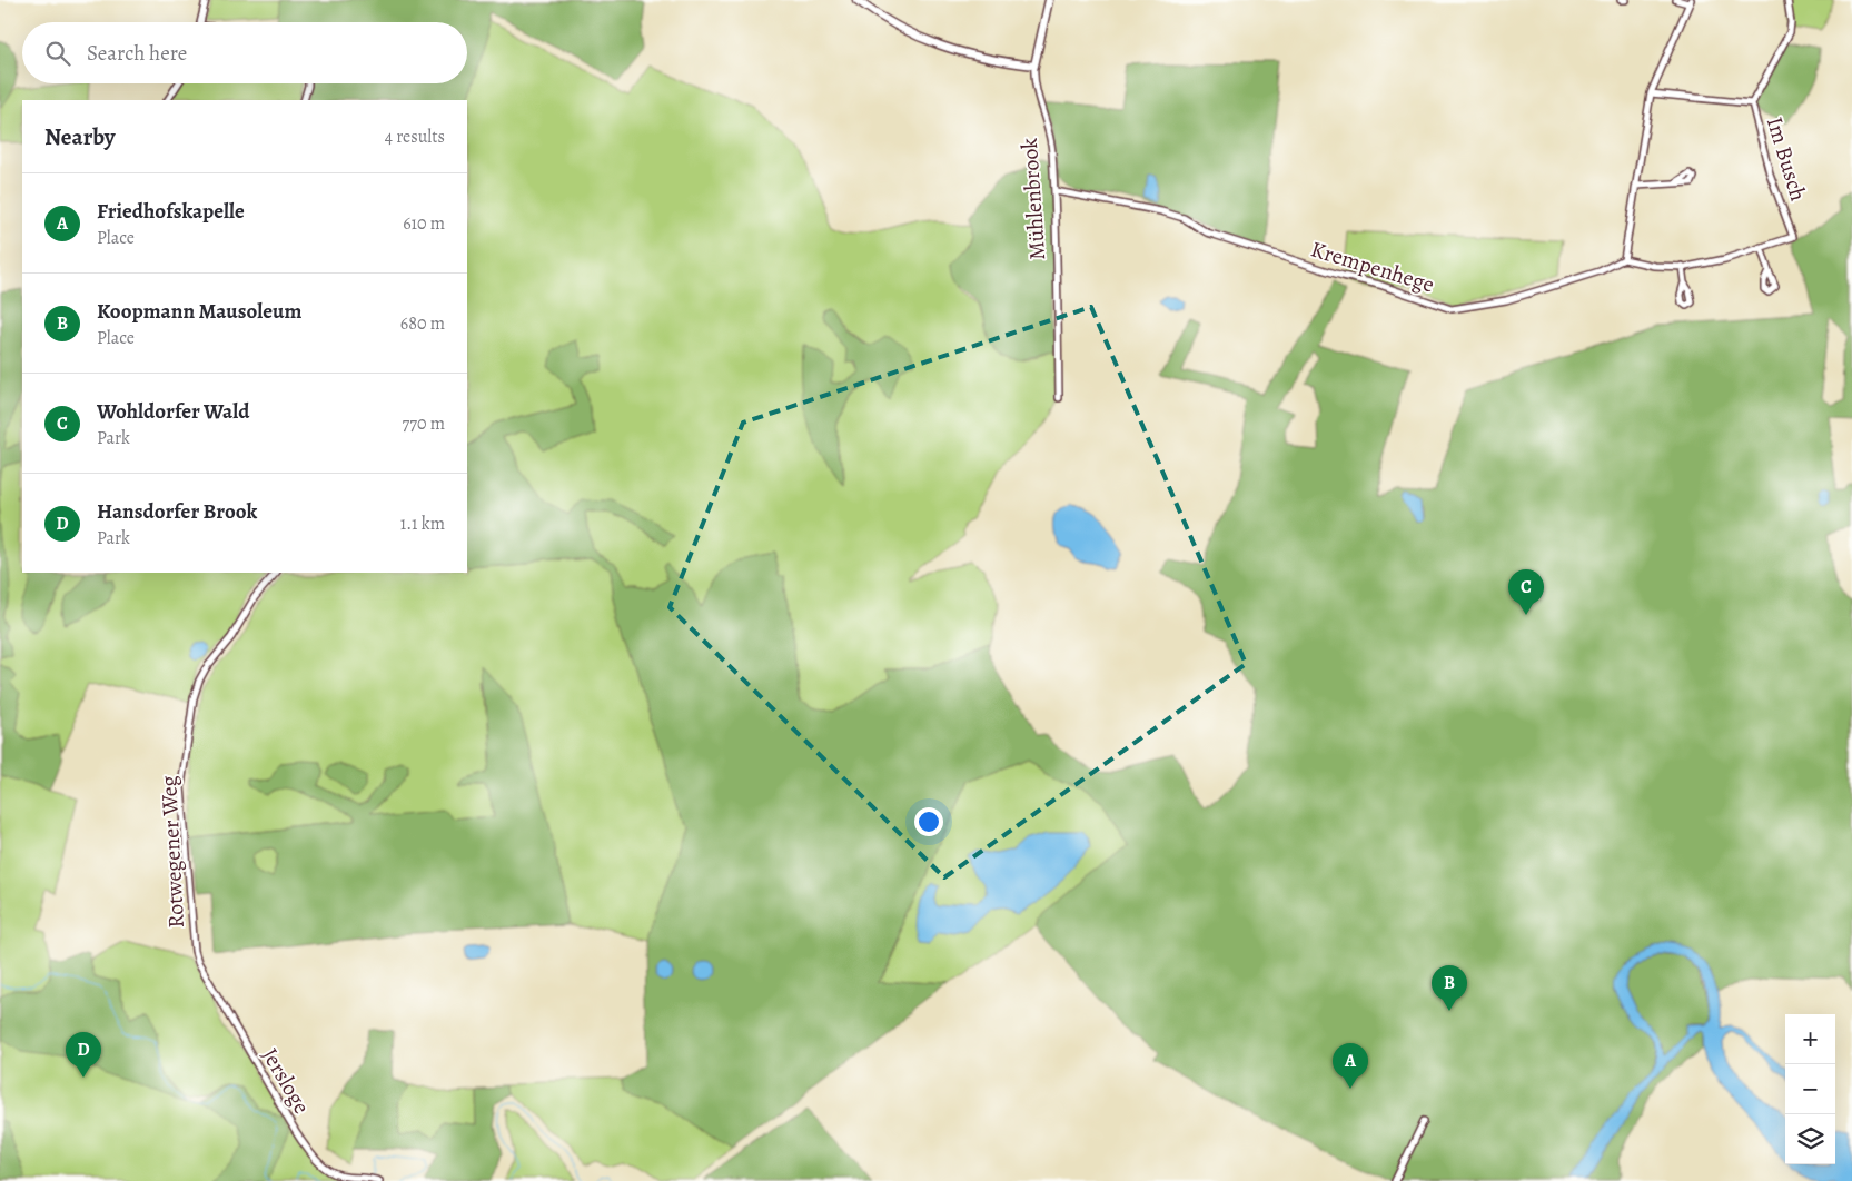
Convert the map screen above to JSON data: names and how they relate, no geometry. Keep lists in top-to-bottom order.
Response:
{
  "streets": {
    "street": [
      "Im Busch",
      "Mühlenbrook",
      "Krempenhege",
      "Rotwegener Weg",
      "Jersloge"
    ]
  },
  "crossings": [
    ["Mühlenbrook", "Krempenhege"],
    ["Rotwegener Weg", "Jersloge"]
  ],
  "page": {
    "search": "Search here",
    "heading": ["Nearby", "4 results"],
    "list": [
      {
        "mark": "A",
        "name": "Friedhofskapelle",
        "note": "Place",
        "value": "610 m"
      },
      {
        "mark": "B",
        "name": "Koopmann Mausoleum",
        "note": "Place",
        "value": "680 m"
      },
      {
        "mark": "C",
        "name": "Wohldorfer Wald",
        "note": "Park",
        "value": "770 m"
      },
      {
        "mark": "D",
        "name": "Hansdorfer Brook",
        "note": "Park",
        "value": "1.1 km"
      }
    ],
    "pins": [
      "C",
      "B",
      "D",
      "A"
    ],
    "map_buttons": ["+", "−"]
  }
}
